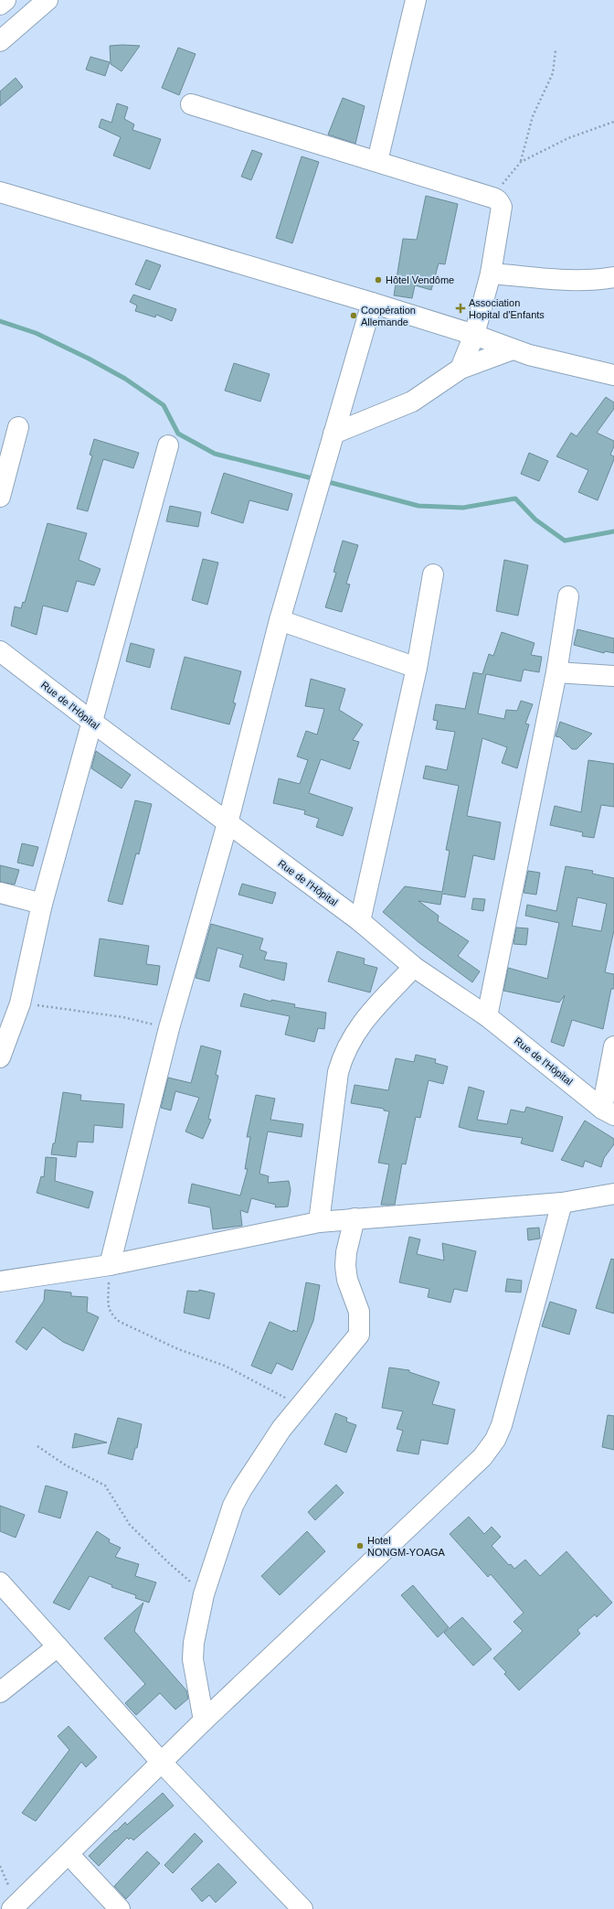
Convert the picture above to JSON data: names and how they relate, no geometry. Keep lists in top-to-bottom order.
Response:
{
  "streets": {
    "main road": ["Rue de l'Hôpital"]
  },
  "places": {
    "other": ["Hôtel Vendôme", "Coopération Allemande", "Hotel NONGM-YOAGA"],
    "health": ["Association Hopital d'Enfants"]
  }
}
